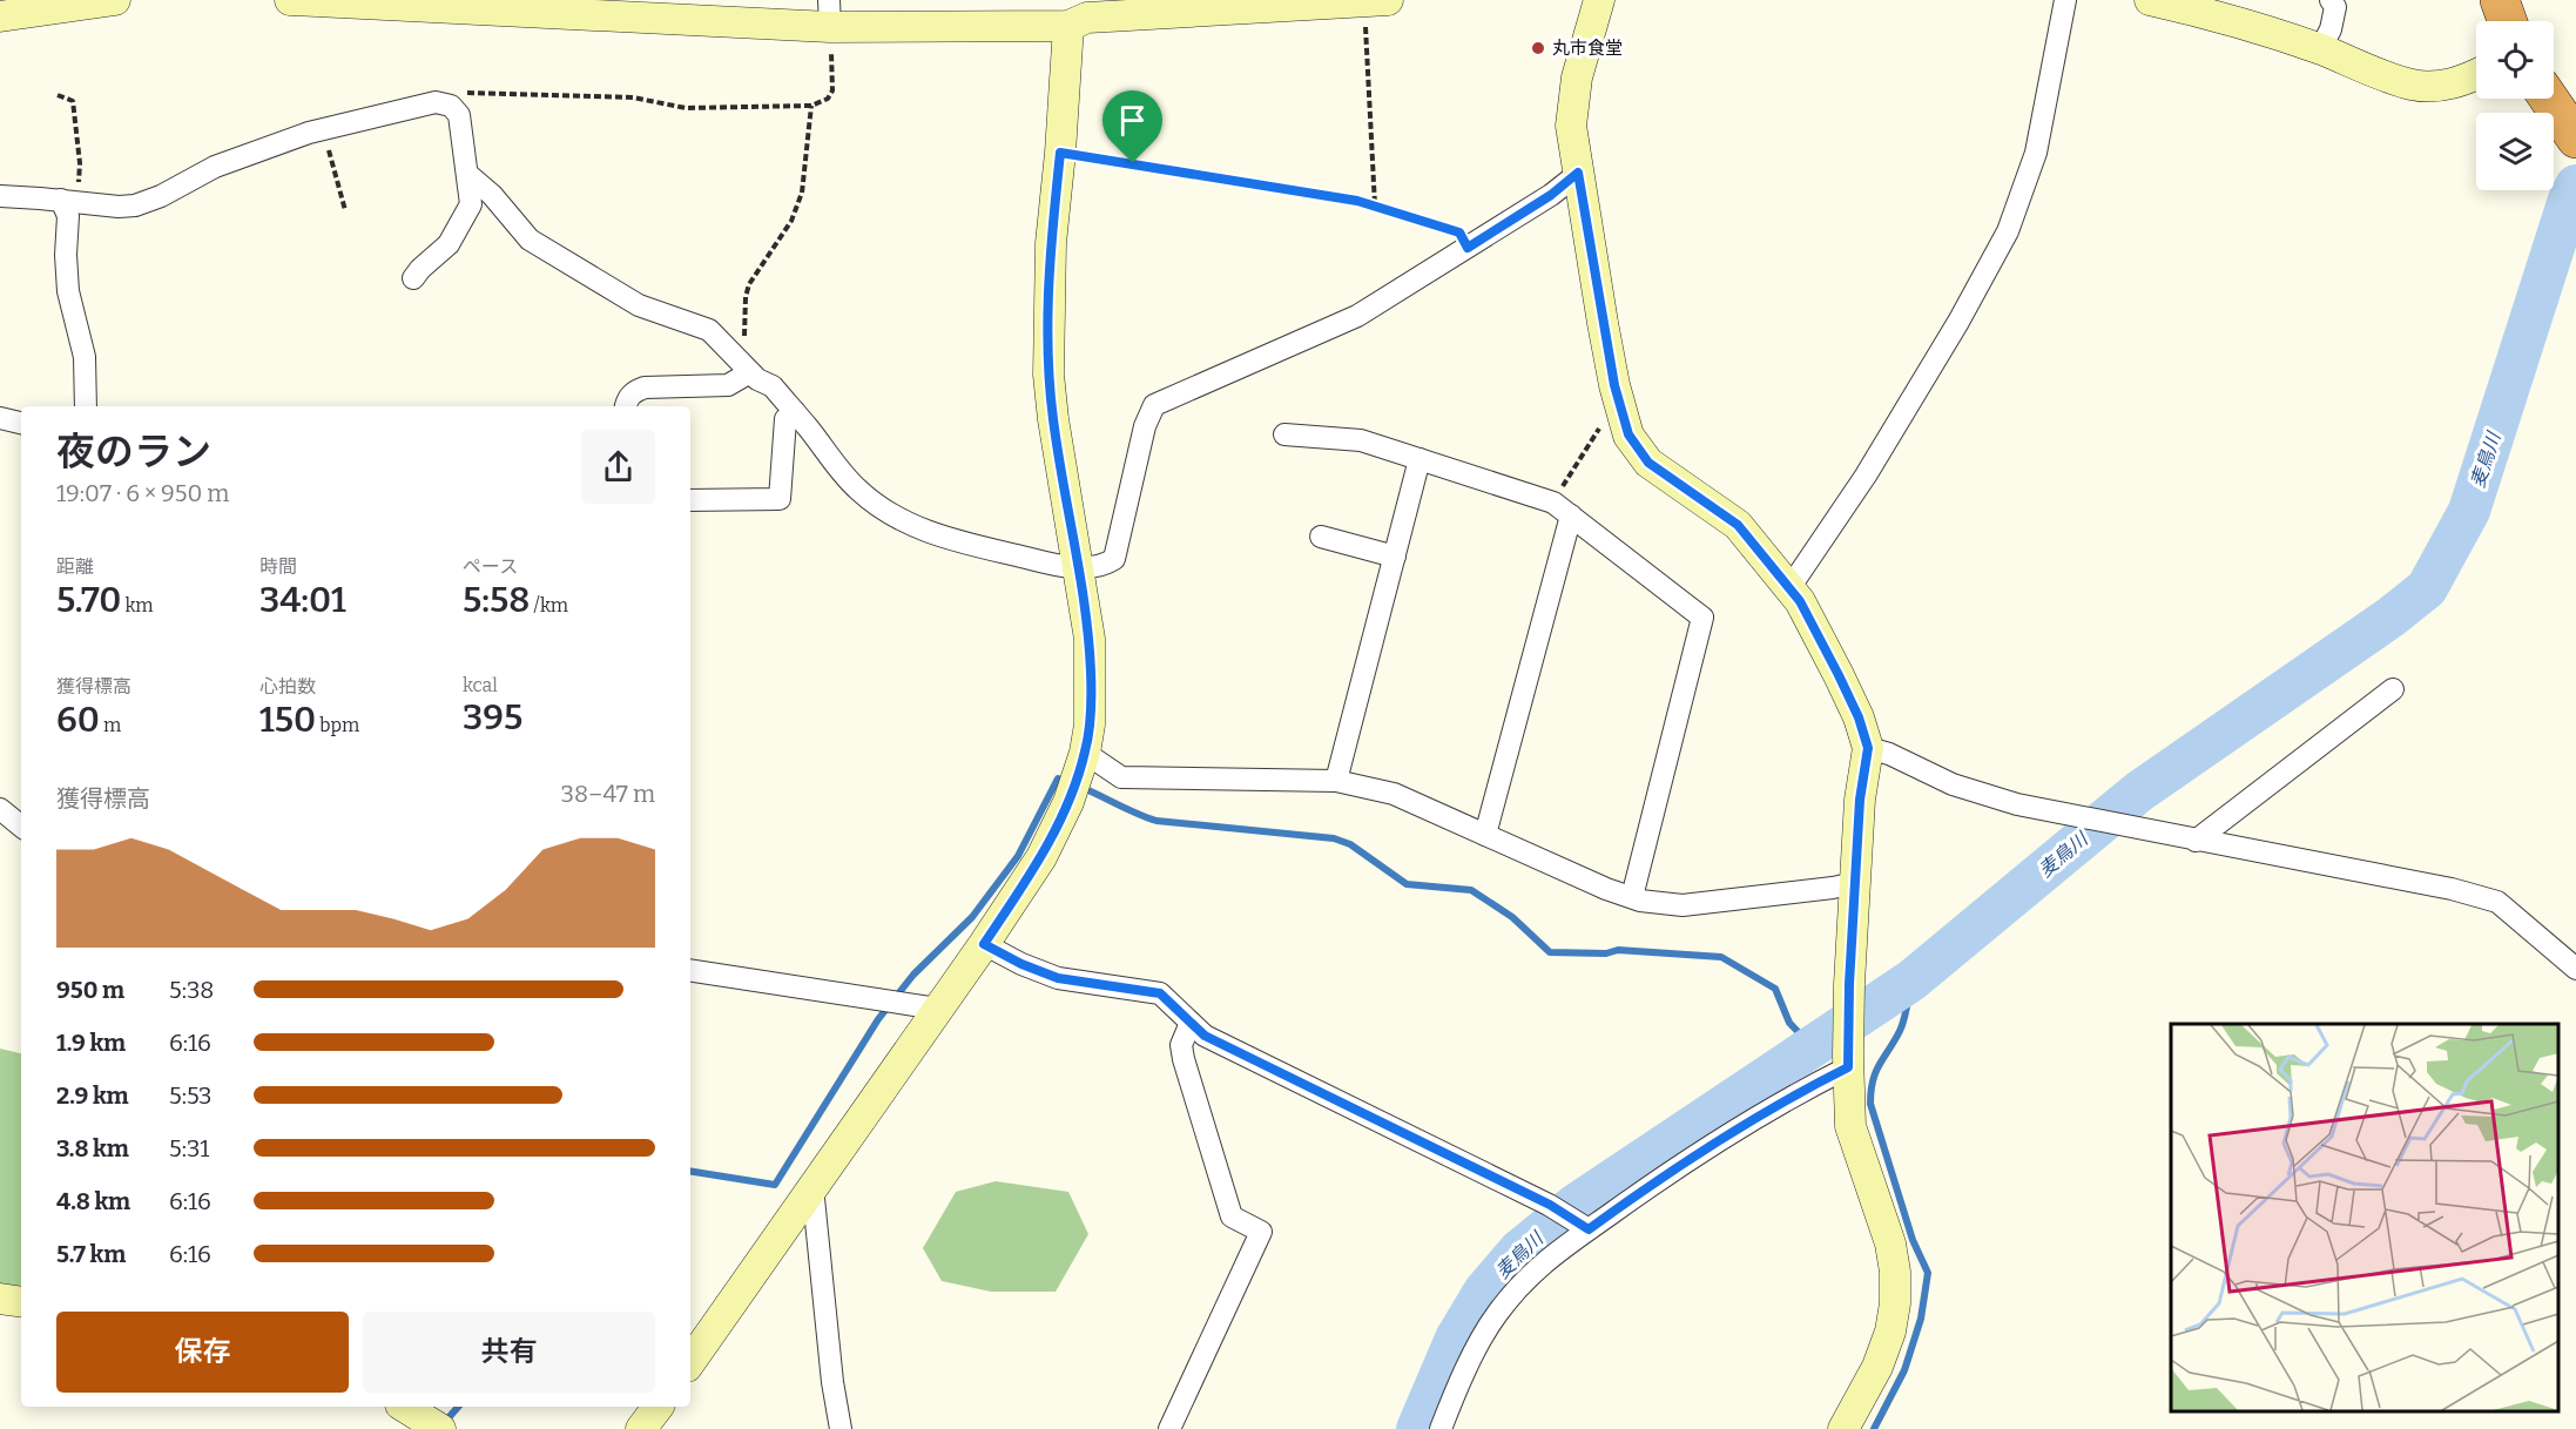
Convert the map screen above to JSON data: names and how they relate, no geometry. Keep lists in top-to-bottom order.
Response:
{
  "water": ["麦鳥川"],
  "places": ["丸市食堂"],
  "page": {
    "heading": ["夜のラン", "19:07 · 6 × 950 m"],
    "stats": [
      ["距離", "5.70 km"],
      ["時間", "34:01"],
      ["ペース", "5:58 /km"],
      ["獲得標高", "60 m"],
      ["心拍数", "150 bpm"],
      ["kcal", "395"]
    ],
    "chart": ["獲得標高", "38–47 m"],
    "list": [
      {
        "name": "950 m",
        "note": "5:38"
      },
      {
        "name": "1.9 km",
        "note": "6:16"
      },
      {
        "name": "2.9 km",
        "note": "5:53"
      },
      {
        "name": "3.8 km",
        "note": "5:31"
      },
      {
        "name": "4.8 km",
        "note": "6:16"
      },
      {
        "name": "5.7 km",
        "note": "6:16"
      }
    ],
    "buttons": ["保存", "共有"]
  }
}
